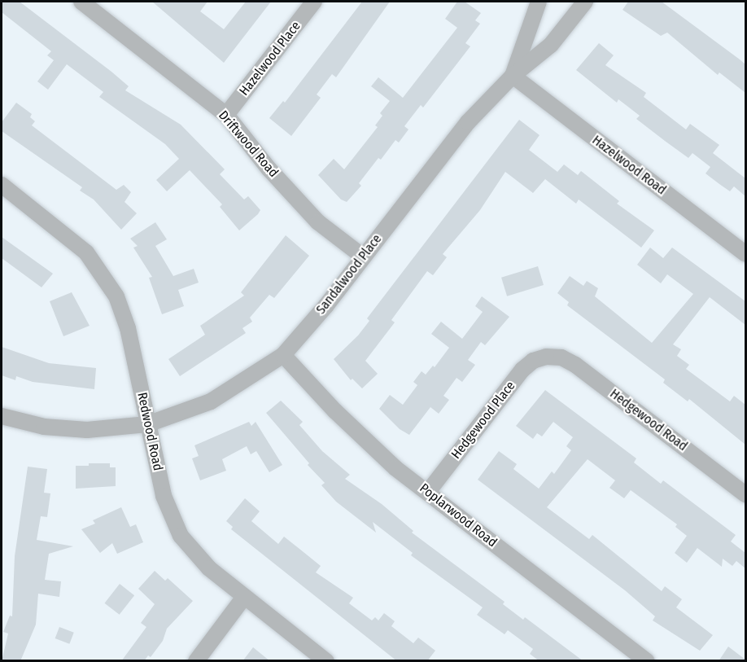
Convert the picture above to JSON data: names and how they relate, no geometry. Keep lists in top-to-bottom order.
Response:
{
  "streets": {
    "street": [
      "Hazelwood Place",
      "Driftwood Road",
      "Hazelwood Road",
      "Sandalwood Place",
      "Hedgewood Place",
      "Hedgewood Road",
      "Redwood Road",
      "Poplarwood Road"
    ]
  },
  "crossings": [
    ["Hazelwood Place", "Driftwood Road"],
    ["Driftwood Road", "Sandalwood Place"],
    ["Hazelwood Road", "Sandalwood Place"],
    ["Sandalwood Place", "Redwood Road"],
    ["Sandalwood Place", "Poplarwood Road"],
    ["Hedgewood Place", "Hedgewood Road"],
    ["Hedgewood Place", "Poplarwood Road"]
  ]
}
